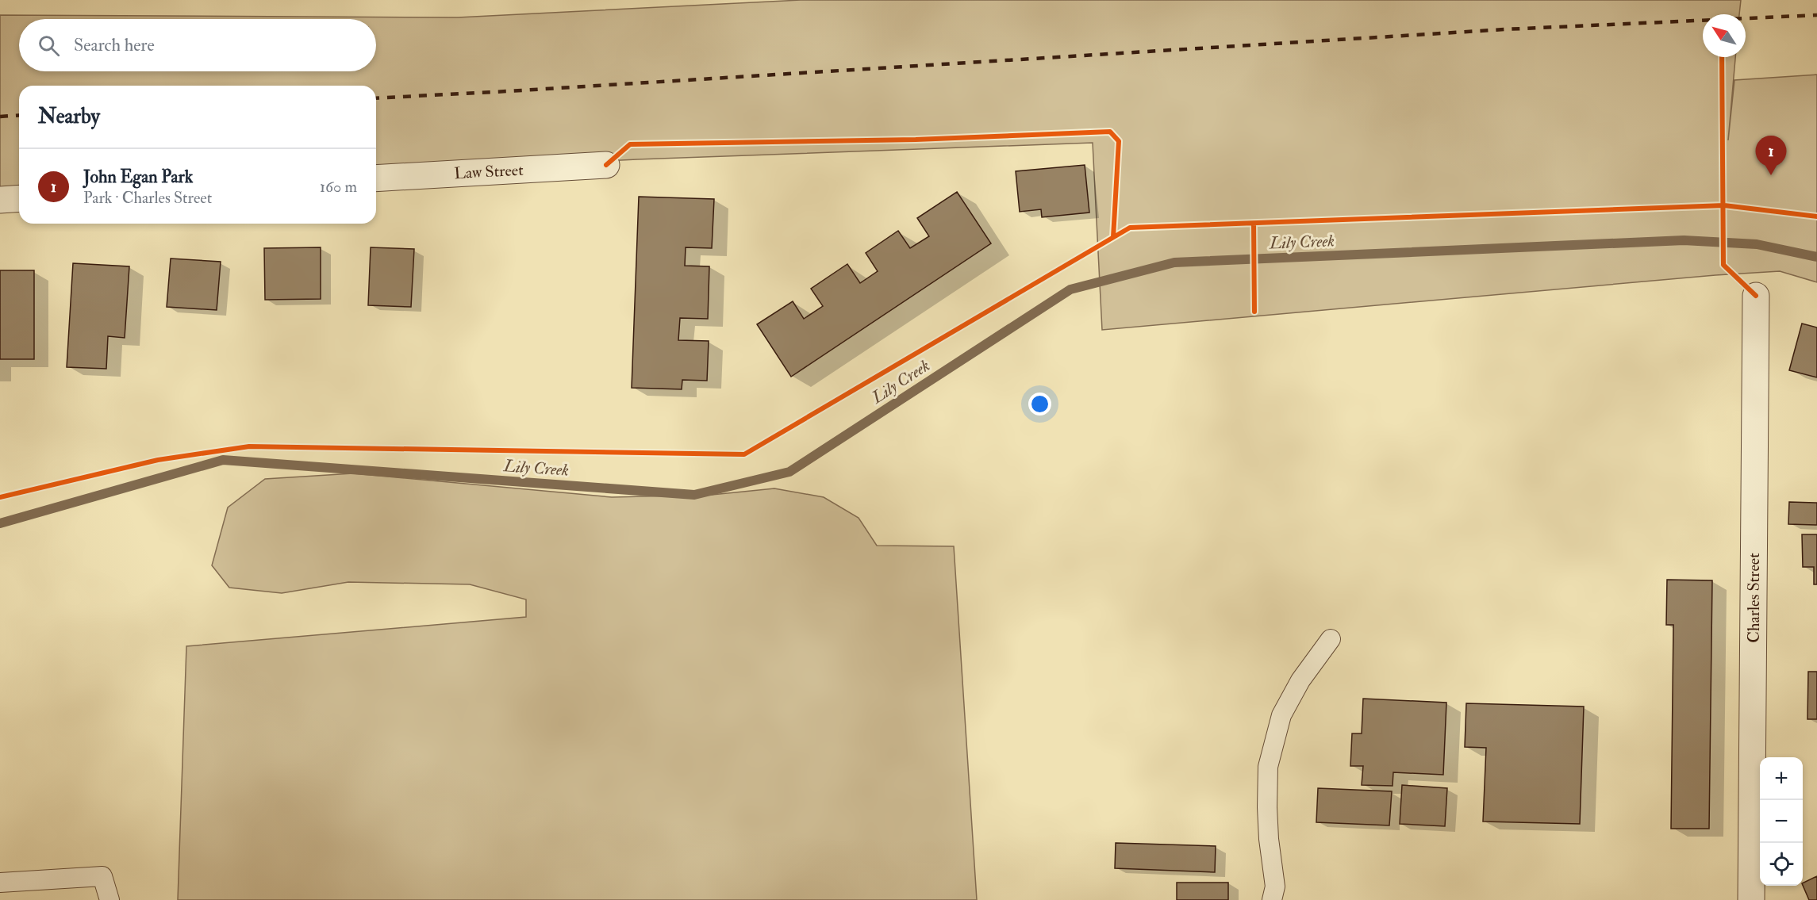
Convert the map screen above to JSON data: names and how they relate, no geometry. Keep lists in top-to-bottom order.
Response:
{
  "streets": {
    "street": ["Law Street", "Charles Street"]
  },
  "water": ["Lily Creek"],
  "north": "top left",
  "page": {
    "search": "Search here",
    "heading": "Nearby",
    "pins": "1",
    "list": [
      {
        "mark": "1",
        "name": "John Egan Park",
        "note": "Park · Charles Street",
        "value": "160 m"
      }
    ],
    "map_buttons": ["+", "−"]
  }
}
